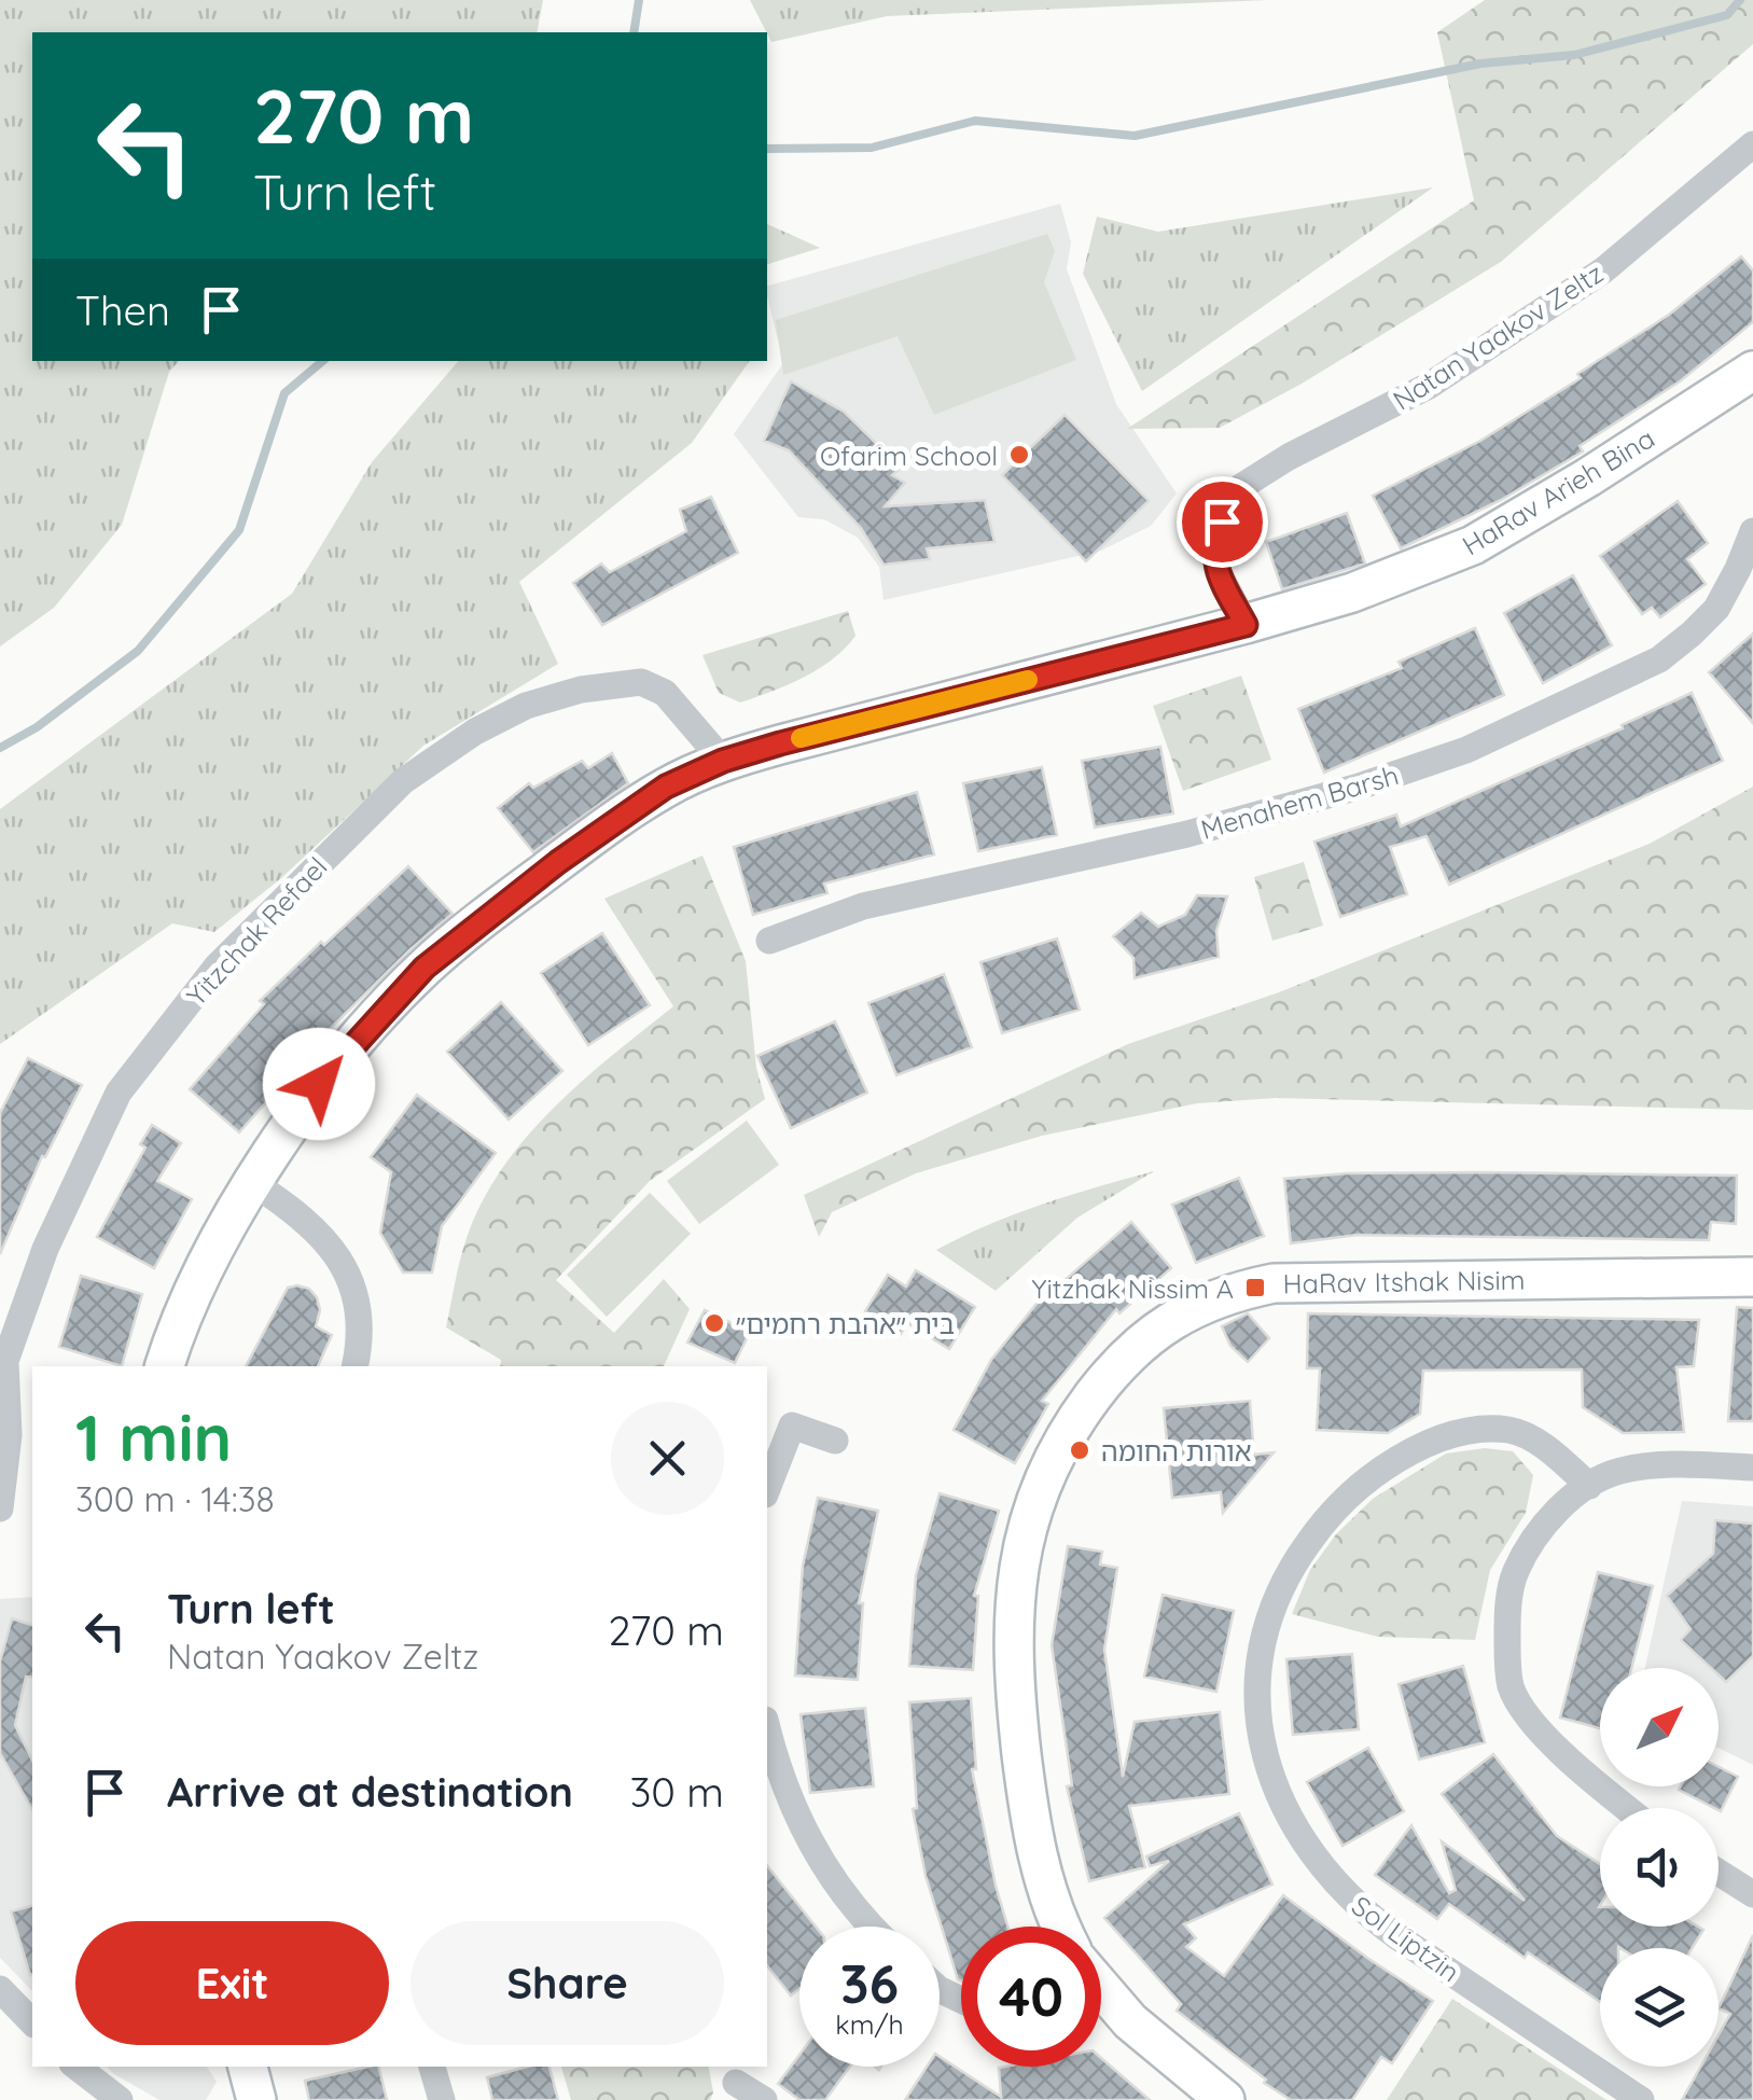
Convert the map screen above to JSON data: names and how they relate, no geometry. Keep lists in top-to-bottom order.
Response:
{
  "streets": {
    "street": [
      "Natan Yaakov Zeltz",
      "HaRav Arieh Bina",
      "Menahem Barsh",
      "Yitzchak Refael",
      "HaRav Itshak Nisim",
      "Sol Liptzin"
    ]
  },
  "crossings": [
    ["Natan Yaakov Zeltz", "HaRav Arieh Bina"],
    ["HaRav Arieh Bina", "Yitzchak Refael"]
  ],
  "places": {
    "other": ["Ofarim School", "בית ״אהבת רחמים״", "אורות החומה"],
    "transit": ["Yitzhak Nissim A"]
  },
  "north": "top right",
  "page": {
    "turn": ["270 m", "Turn left"],
    "then": "Then",
    "heading": ["1 min", "300 m · 14:38"],
    "list": [
      {
        "name": "Turn left",
        "note": "Natan Yaakov Zeltz",
        "value": "270 m"
      },
      {
        "name": "Arrive at destination",
        "value": "30 m"
      }
    ],
    "buttons": ["Exit", "Share"],
    "speed": "36 km/h",
    "limit": "40"
  }
}
